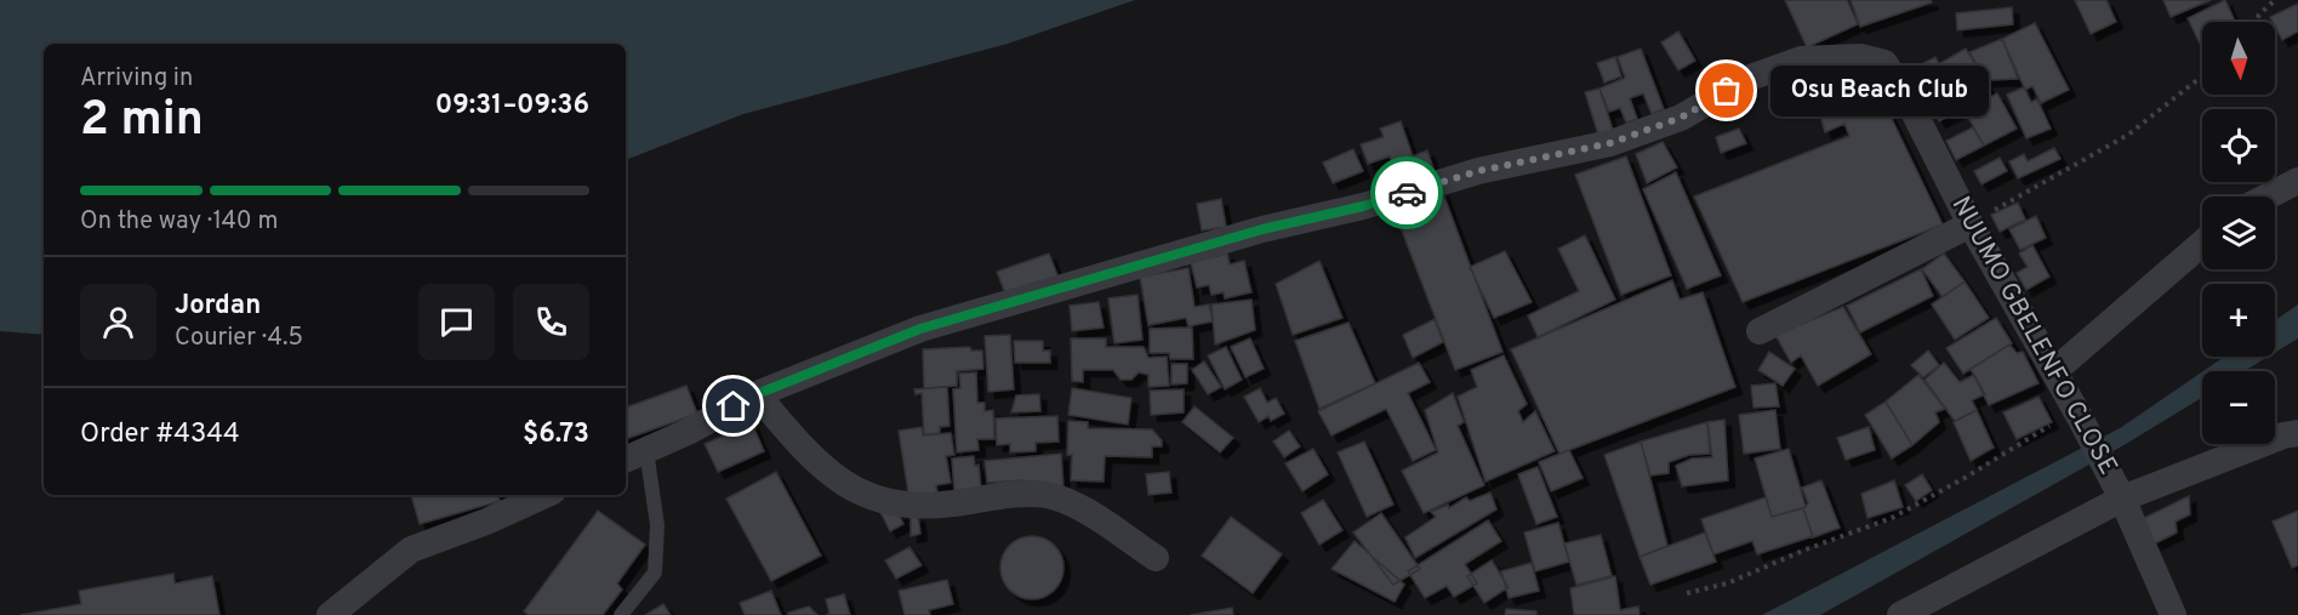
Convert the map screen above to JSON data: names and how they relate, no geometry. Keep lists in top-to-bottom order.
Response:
{
  "streets": {
    "street": ["NUUMO GBELENFO CLOSE"]
  },
  "places": ["Osu Beach Club"],
  "north": "bottom",
  "page": {
    "map_buttons": ["+", "−"],
    "heading": ["2 min", "Arriving in", "09:31–09:36"],
    "panel": [
      "Jordan",
      "Courier · 4.5",
      "Order #4344",
      "$6.73"
    ],
    "bubble": "Osu Beach Club",
    "bar": "On the way · 140 m"
  }
}
